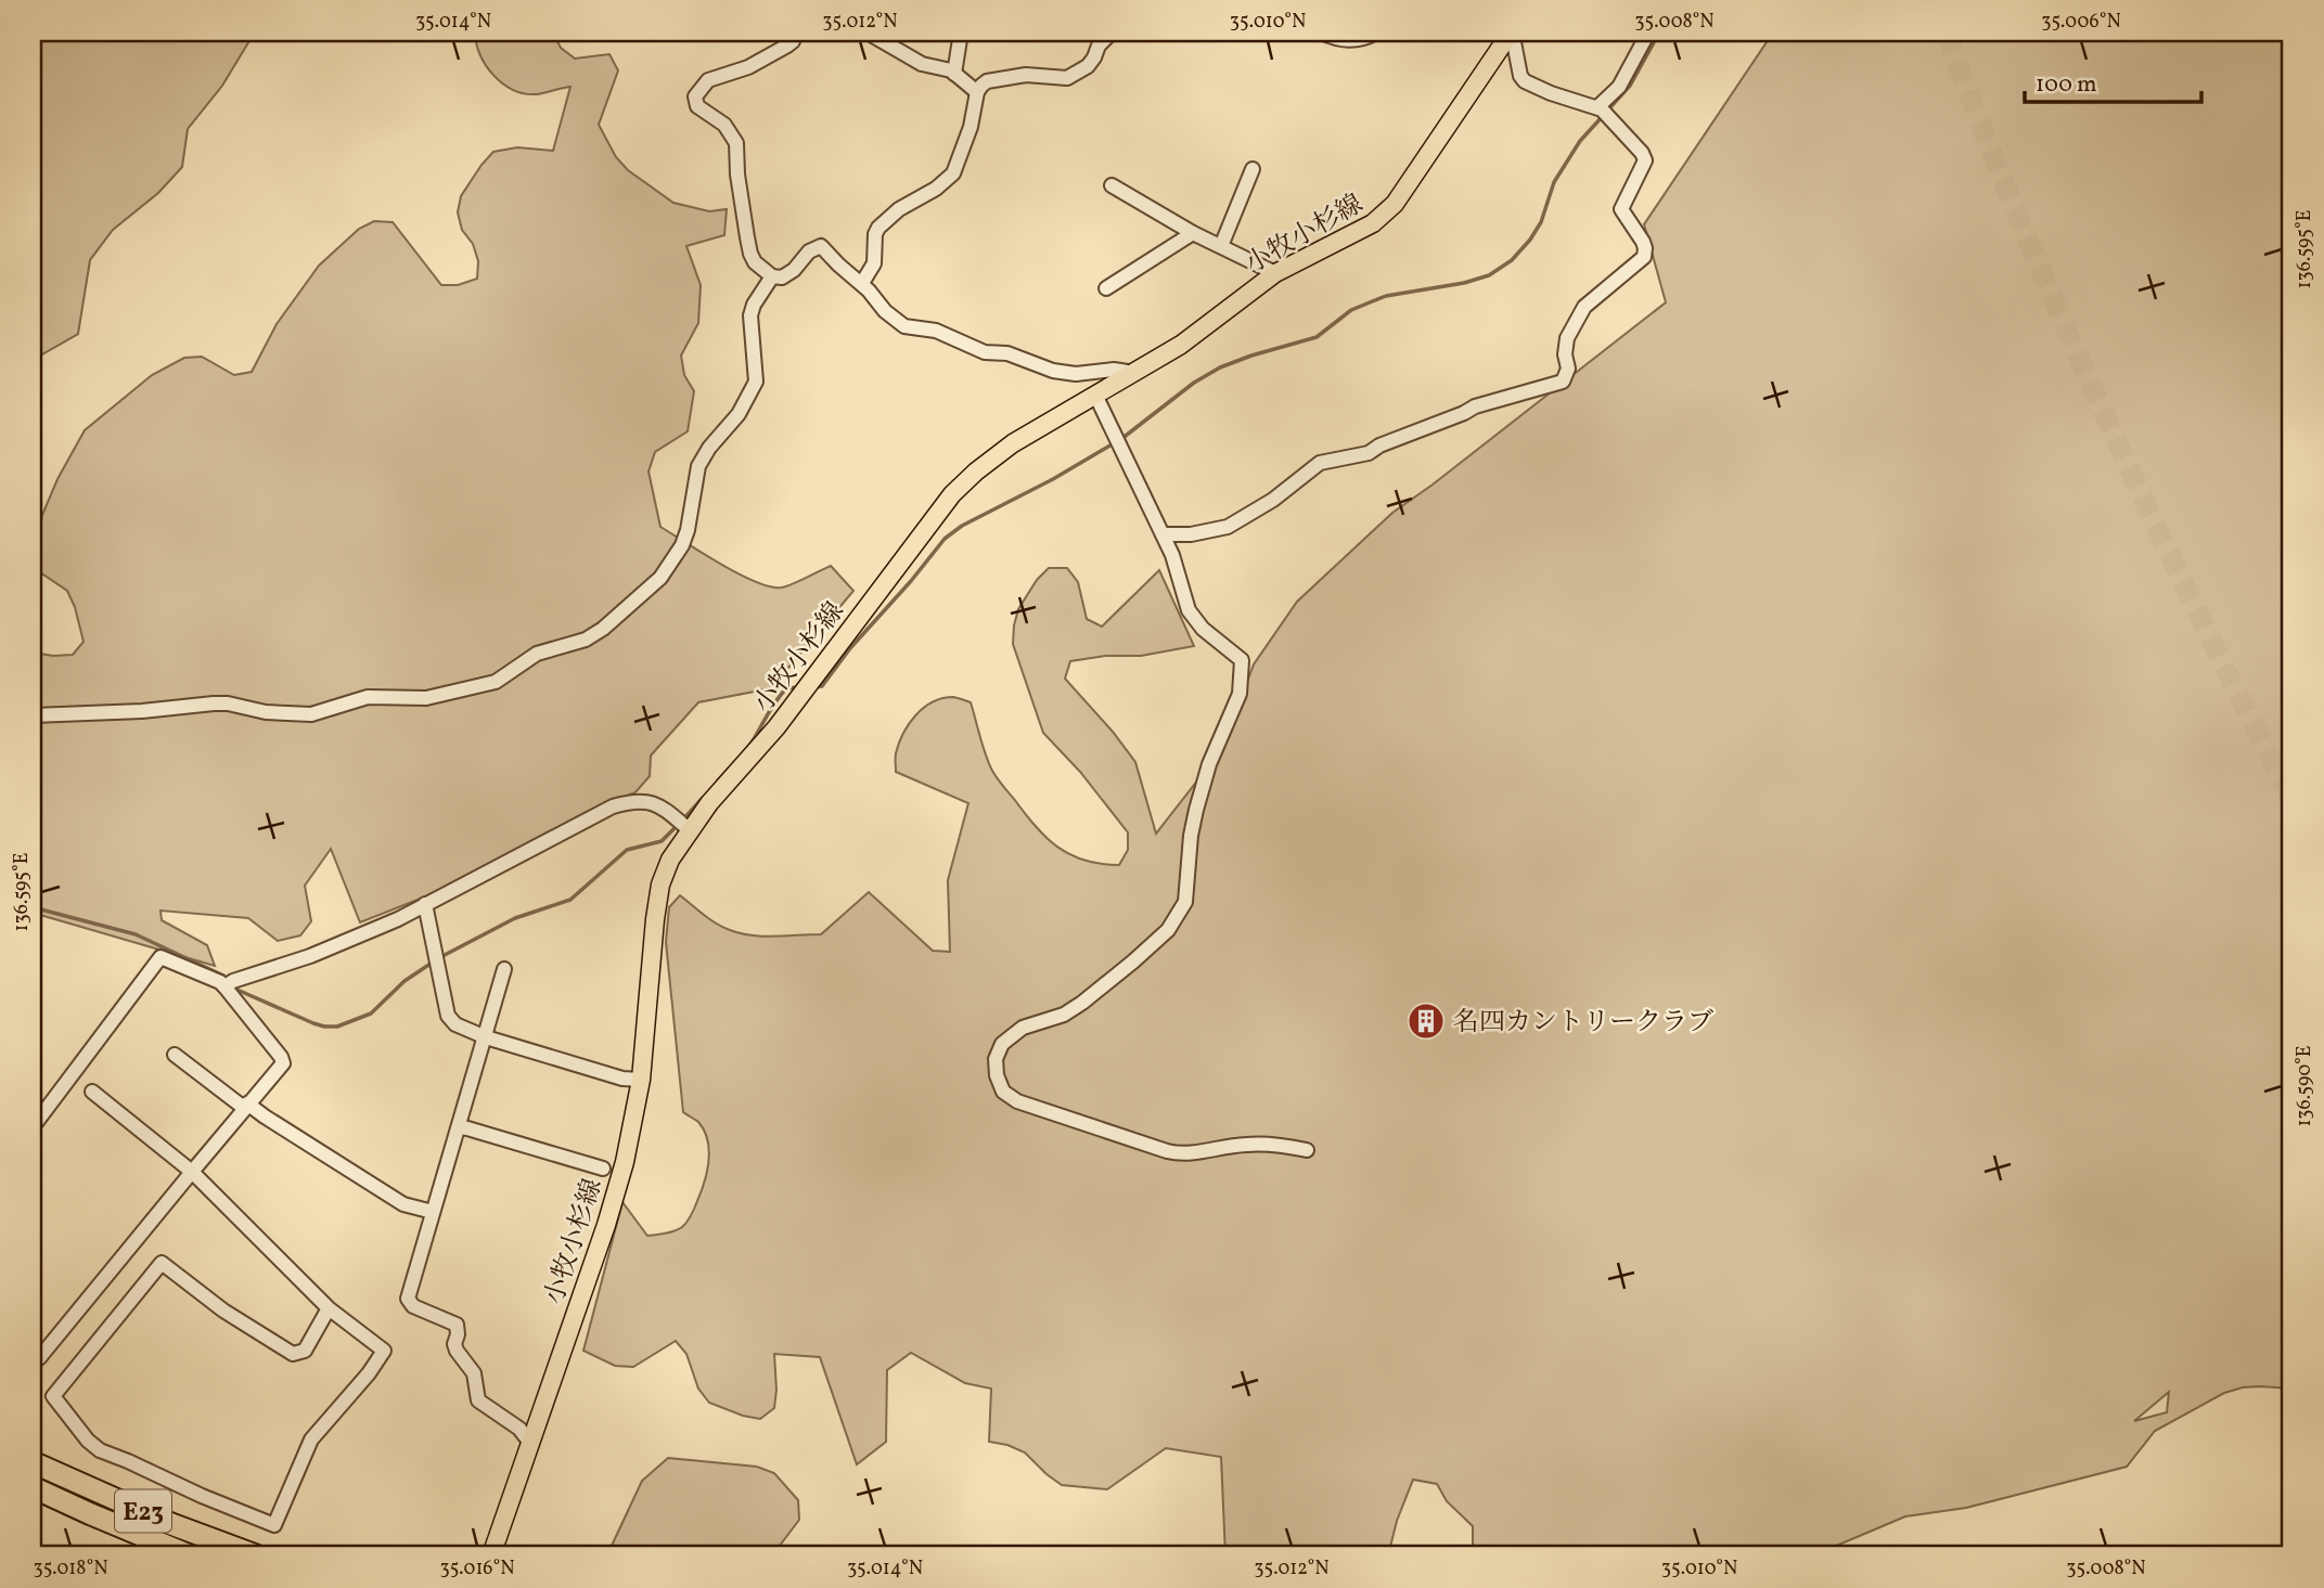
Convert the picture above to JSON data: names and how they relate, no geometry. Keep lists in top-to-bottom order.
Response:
{
  "streets": {
    "highway": ["E23"],
    "main road": ["小牧小杉線"]
  },
  "places": {
    "building": ["名四カントリークラブ"]
  },
  "scale_bar": "100 m",
  "coordinates": [
    "35.014°N",
    "35.012°N",
    "35.010°N",
    "35.008°N",
    "35.006°N",
    "136.595°E",
    "136.590°E",
    "35.018°N",
    "35.016°N"
  ]
}
